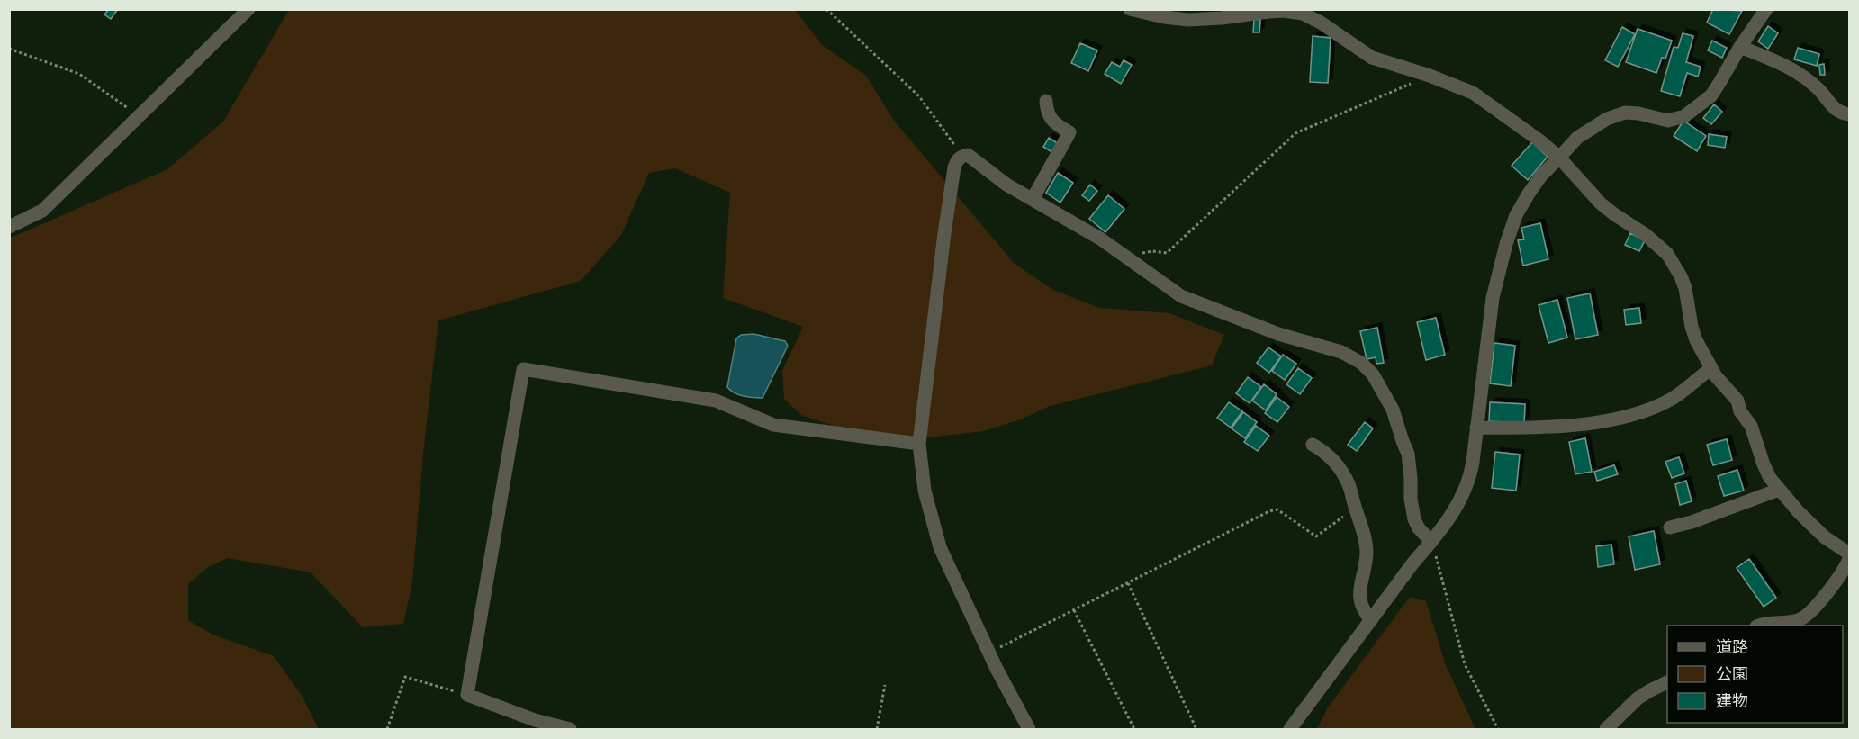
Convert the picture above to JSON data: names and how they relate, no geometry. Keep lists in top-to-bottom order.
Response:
{
  "legend": ["道路", "公園", "建物"]
}
